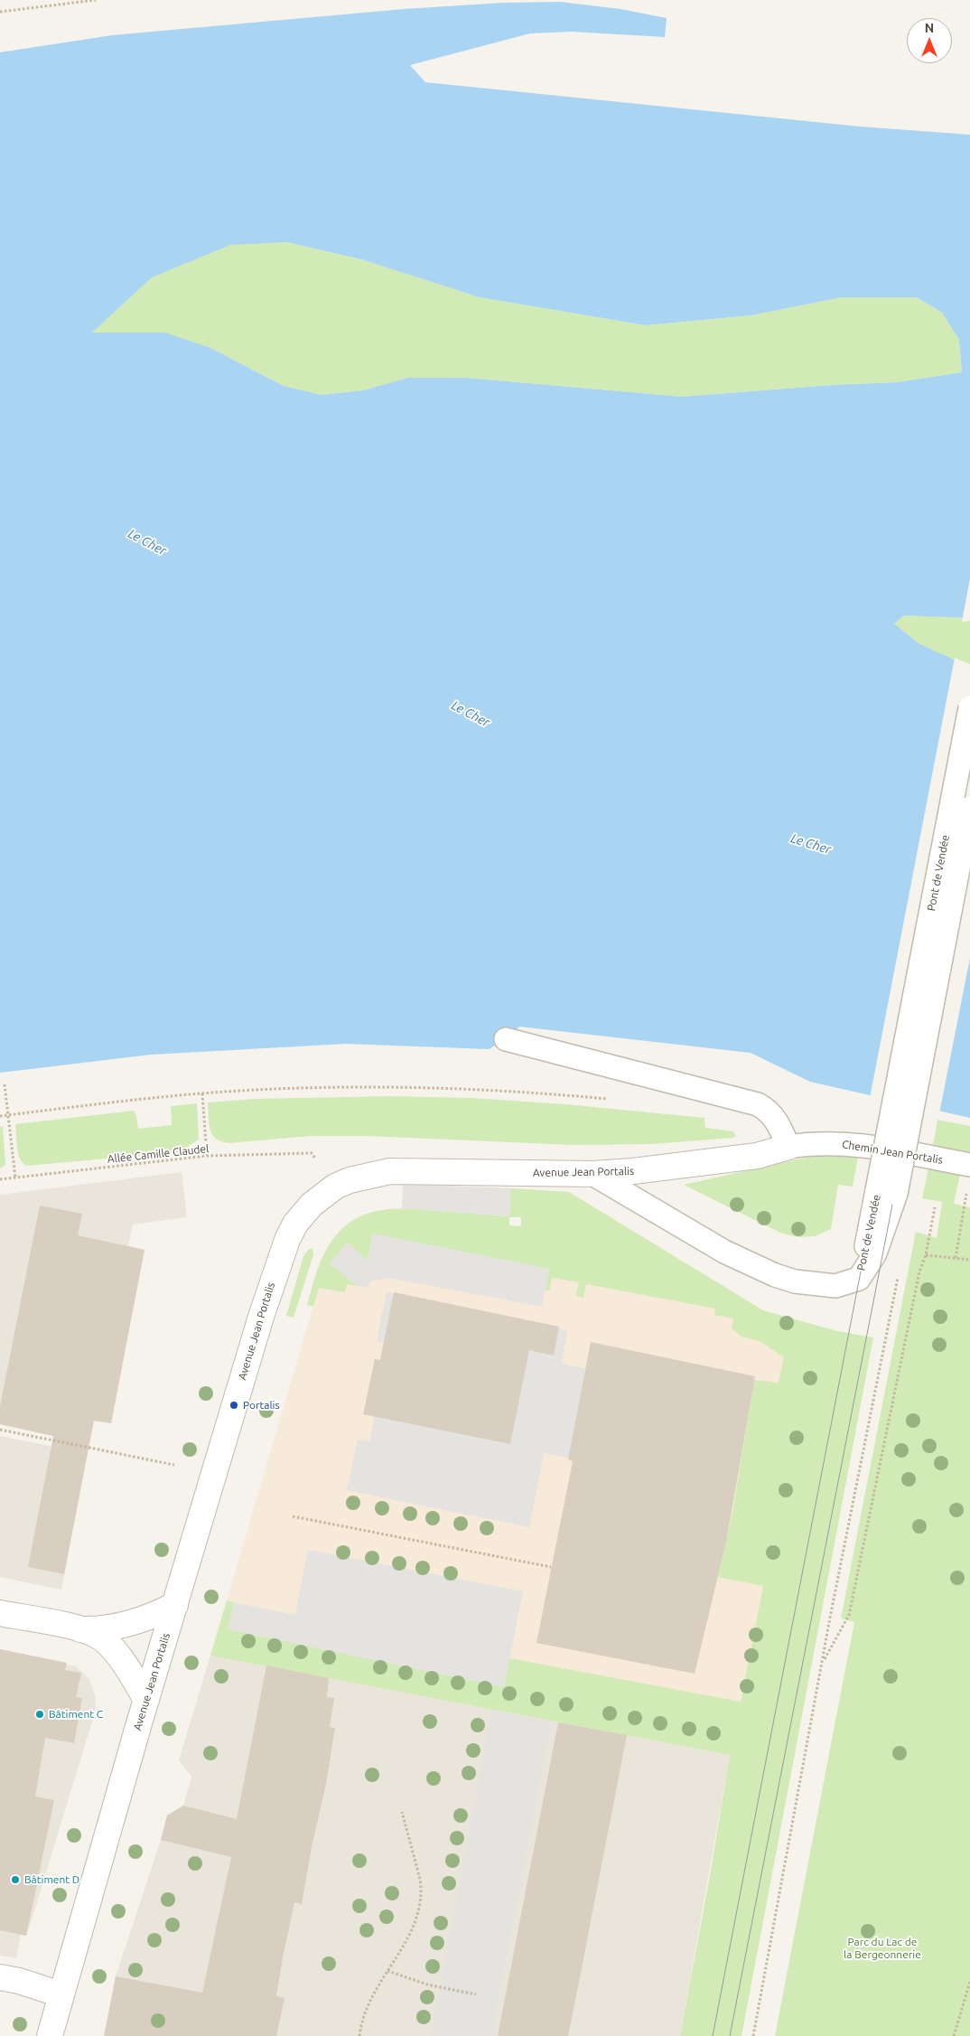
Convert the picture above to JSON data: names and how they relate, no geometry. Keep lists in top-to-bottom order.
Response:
{
  "streets": {
    "street": ["Avenue Jean Portalis"],
    "lane": ["Pont de Vendée", "Chemin Jean Portalis"],
    "path": ["Allée Camille Claudel"]
  },
  "crossings": [
    ["Pont de Vendée", "Avenue Jean Portalis"],
    ["Chemin Jean Portalis", "Avenue Jean Portalis"]
  ],
  "water": ["Le Cher"],
  "parks": ["Parc du Lac de la Bergeonnerie"],
  "places": ["Portalis", "Bâtiment C", "Bâtiment D"],
  "north": "top"
}
